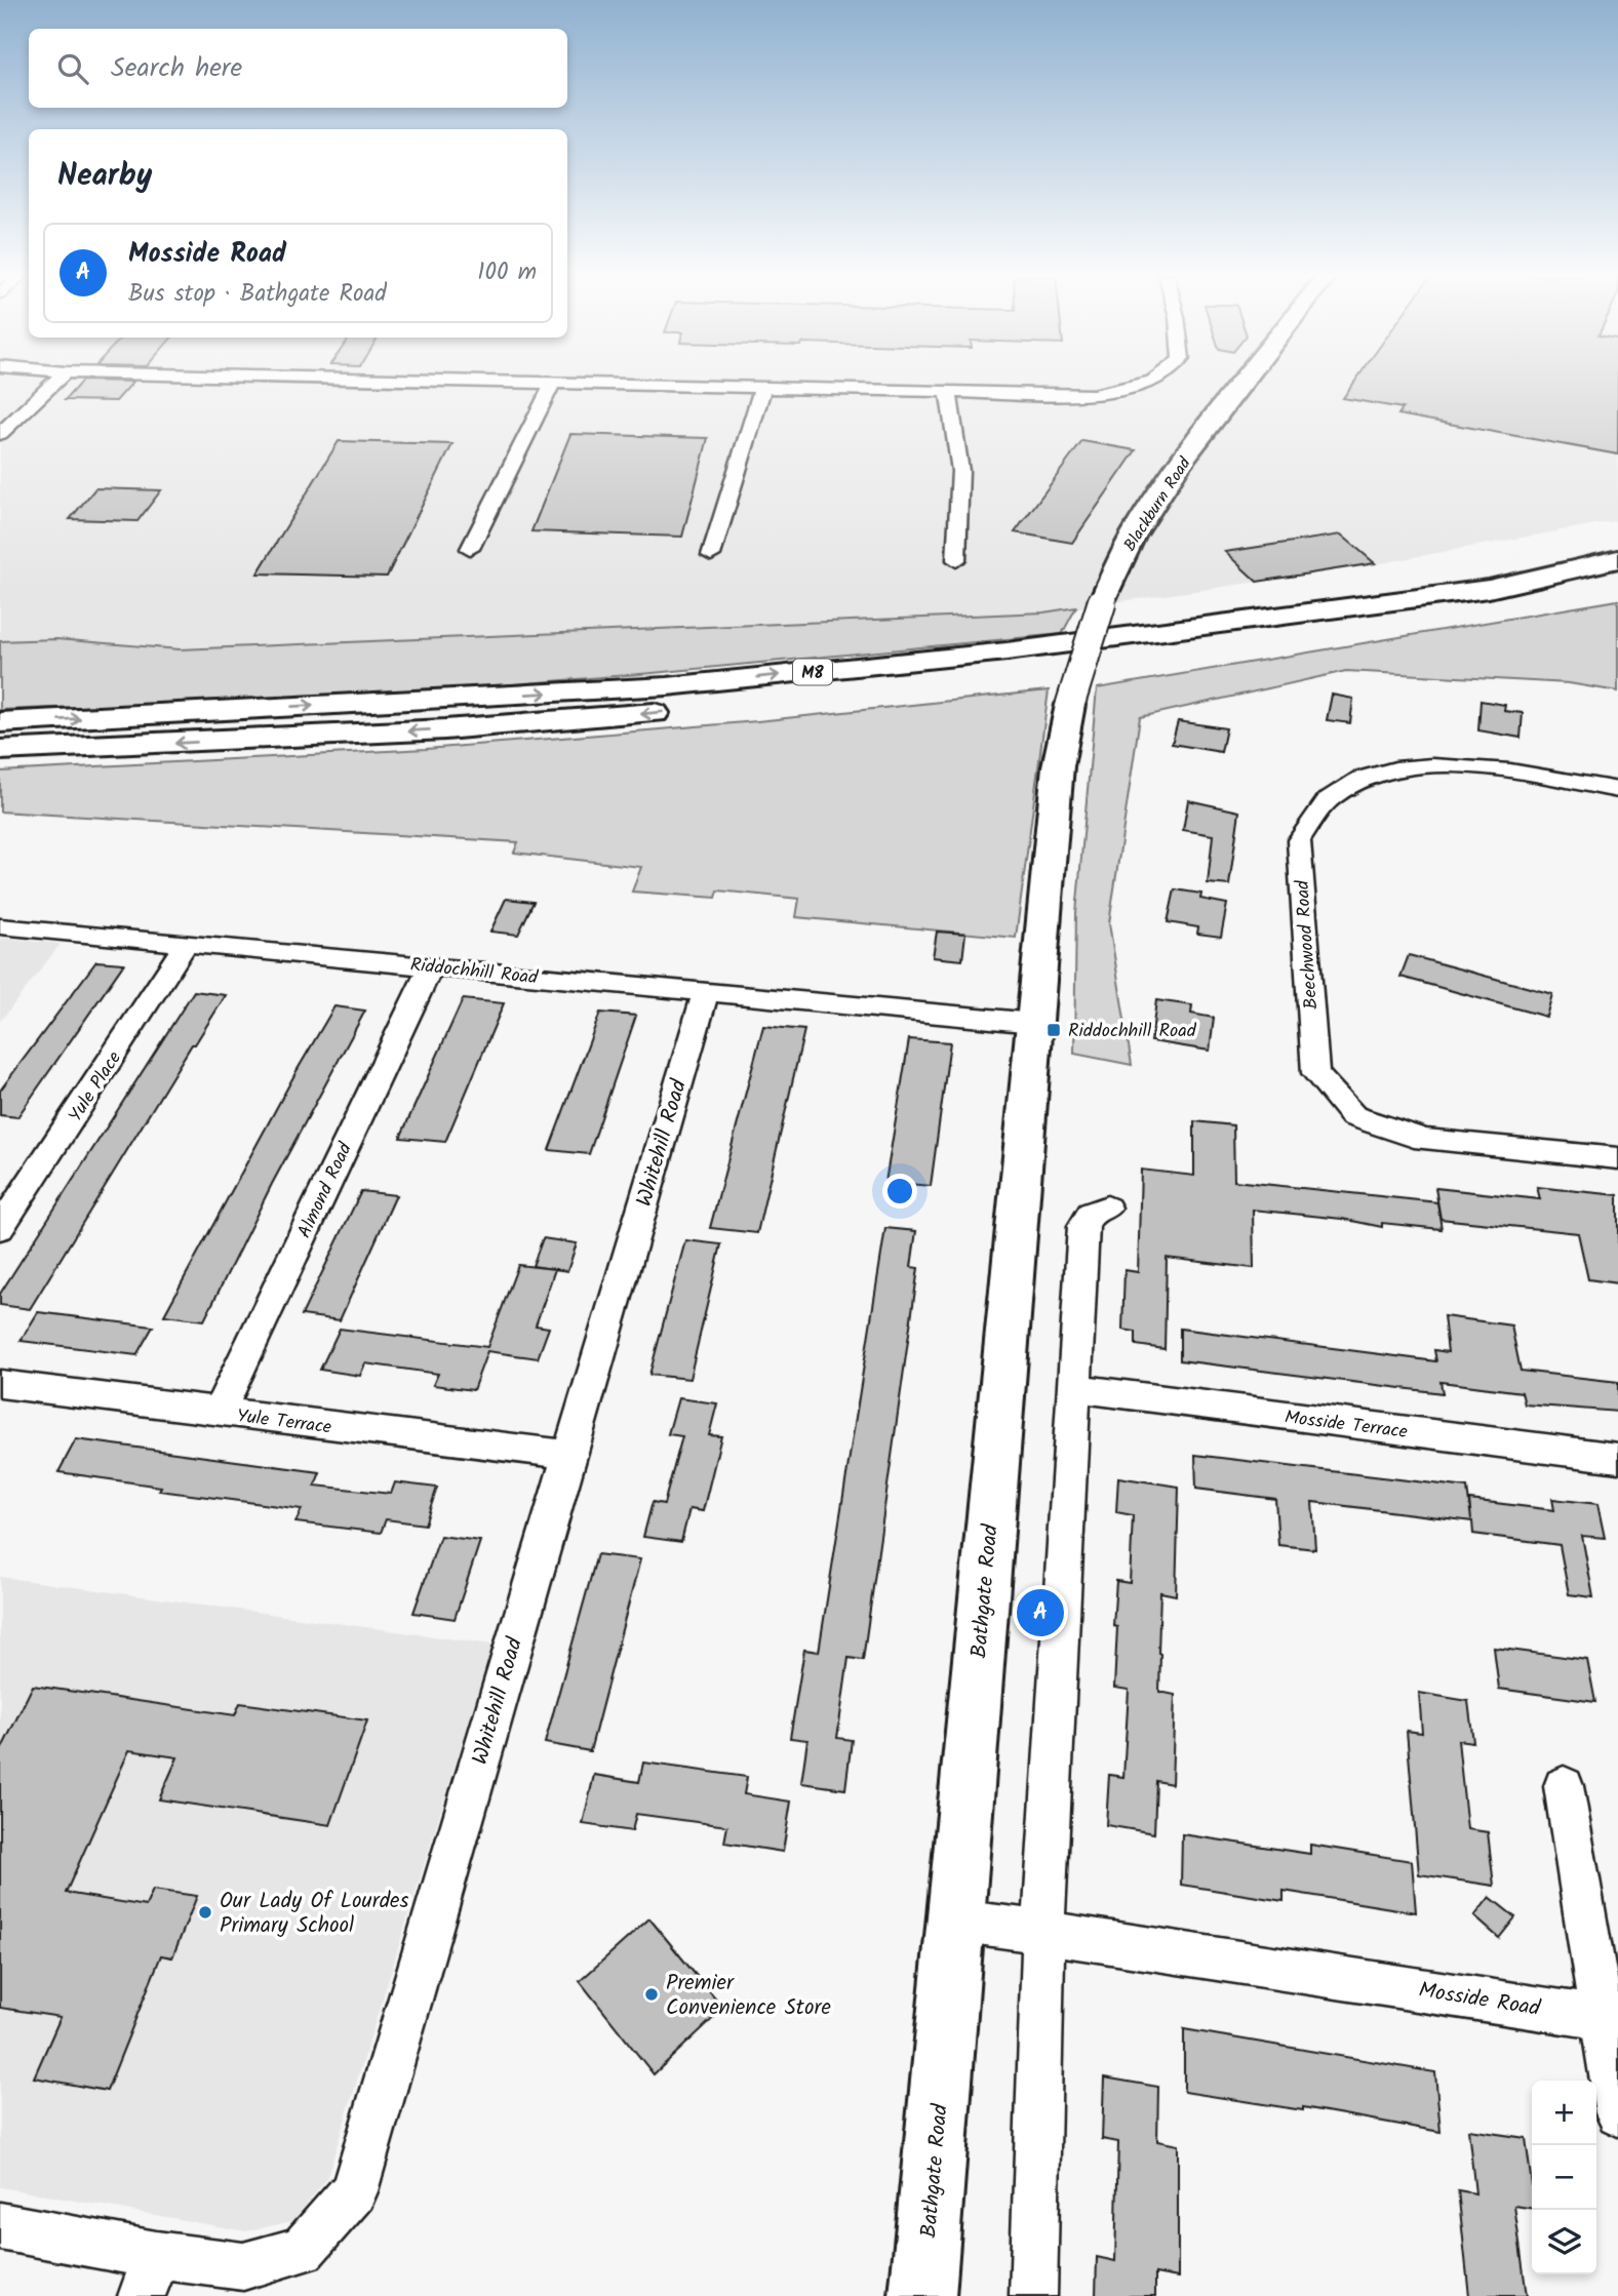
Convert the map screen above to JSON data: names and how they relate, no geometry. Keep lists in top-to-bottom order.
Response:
{
  "streets": {
    "main road": ["Blackburn Road", "M8", "Bathgate Road"],
    "street": [
      "Beechwood Road",
      "Riddochhill Road",
      "Yule Place",
      "Whitehill Road",
      "Almond Road",
      "Yule Terrace",
      "Mosside Terrace",
      "Mosside Road"
    ]
  },
  "crossings": [
    ["Blackburn Road", "Bathgate Road"],
    ["Riddochhill Road", "Yule Place"],
    ["Riddochhill Road", "Whitehill Road"],
    ["Riddochhill Road", "Almond Road"],
    ["Riddochhill Road", "Bathgate Road"],
    ["Whitehill Road", "Yule Terrace"],
    ["Almond Road", "Yule Terrace"],
    ["Bathgate Road", "Mosside Road"]
  ],
  "places": {
    "transit": ["Riddochhill Road"],
    "other": ["Our Lady Of Lourdes Primary School", "Premier Convenience Store"]
  },
  "page": {
    "search": "Search here",
    "heading": "Nearby",
    "list": [
      {
        "mark": "A",
        "name": "Mosside Road",
        "note": "Bus stop · Bathgate Road",
        "value": "100 m"
      }
    ],
    "pins": "A",
    "map_buttons": ["+", "−"]
  }
}
